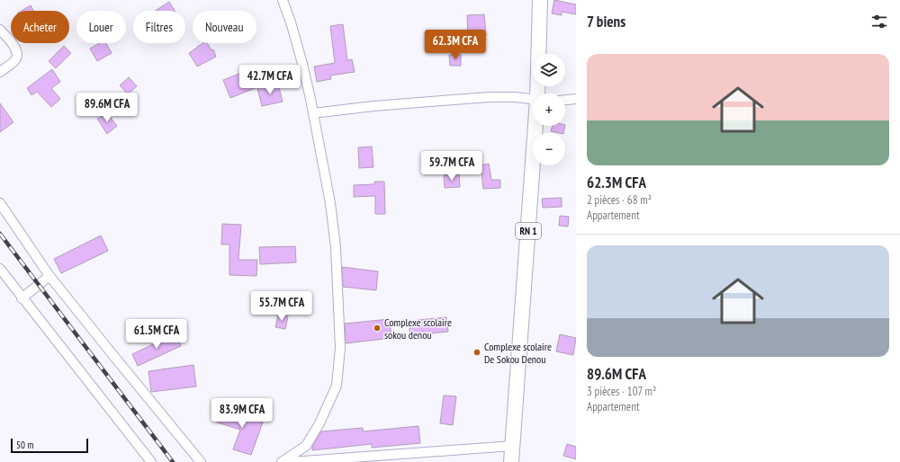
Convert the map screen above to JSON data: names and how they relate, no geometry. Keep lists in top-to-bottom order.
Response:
{
  "streets": {
    "main road": ["RN 1"]
  },
  "places": ["Complexe scolaire sokou denou", "Complexe scolaire De Sokou Denou"],
  "scale_bar": "50 m",
  "page": {
    "heading": "7 biens",
    "chip": [
      "Acheter",
      "Louer",
      "Filtres",
      "Nouveau"
    ],
    "price": [
      "62.3M CFA",
      "42.7M CFA",
      "89.6M CFA",
      "59.7M CFA",
      "55.7M CFA",
      "61.5M CFA",
      "83.9M CFA"
    ],
    "list": [
      {
        "name": "62.3M CFA",
        "note": "2 pièces · 68 m² · Appartement"
      },
      {
        "name": "89.6M CFA",
        "note": "3 pièces · 107 m² · Appartement"
      }
    ],
    "map_buttons": ["+", "−"],
    "scale": "50 m"
  }
}
